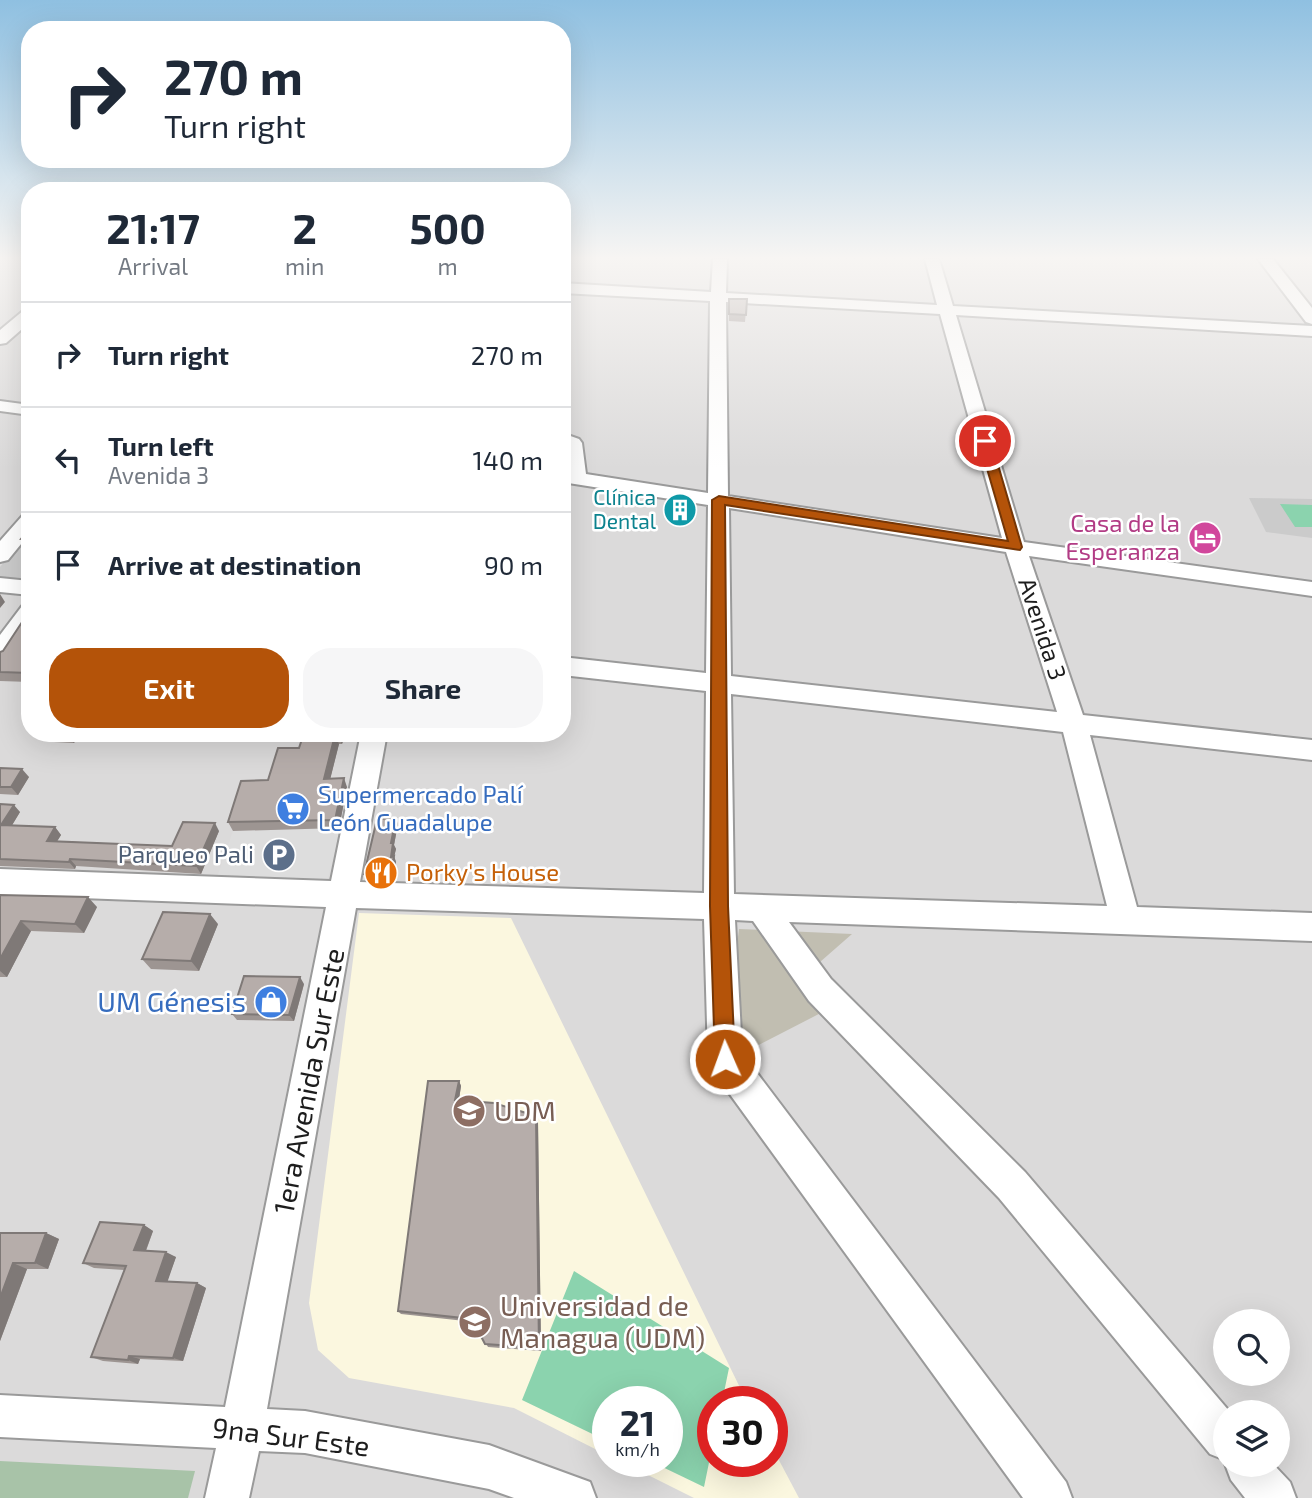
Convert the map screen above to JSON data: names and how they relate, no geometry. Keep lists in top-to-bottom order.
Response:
{
  "streets": {
    "street": ["Avenida 3", "1era Avenida Sur Este", "9na Sur Este"]
  },
  "crossings": [
    ["1era Avenida Sur Este", "9na Sur Este"]
  ],
  "places": {
    "building": ["Clínica Dental"],
    "hotel": ["Casa de la Esperanza"],
    "supermarket": ["Supermercado Palí León Guadalupe"],
    "parking": ["Parqueo Pali"],
    "restaurant": ["Porky's House"],
    "shop": ["UM Génesis"],
    "school or university": ["UDM", "Universidad de Managua (UDM)"]
  },
  "page": {
    "turn": ["270 m", "Turn right"],
    "eta": [
      "21:17",
      "Arrival",
      "2",
      "min",
      "500",
      "m"
    ],
    "list": [
      {
        "name": "Turn right",
        "value": "270 m"
      },
      {
        "name": "Turn left",
        "note": "Avenida 3",
        "value": "140 m"
      },
      {
        "name": "Arrive at destination",
        "value": "90 m"
      }
    ],
    "buttons": ["Exit", "Share"],
    "speed": "21 km/h",
    "limit": "30"
  }
}
